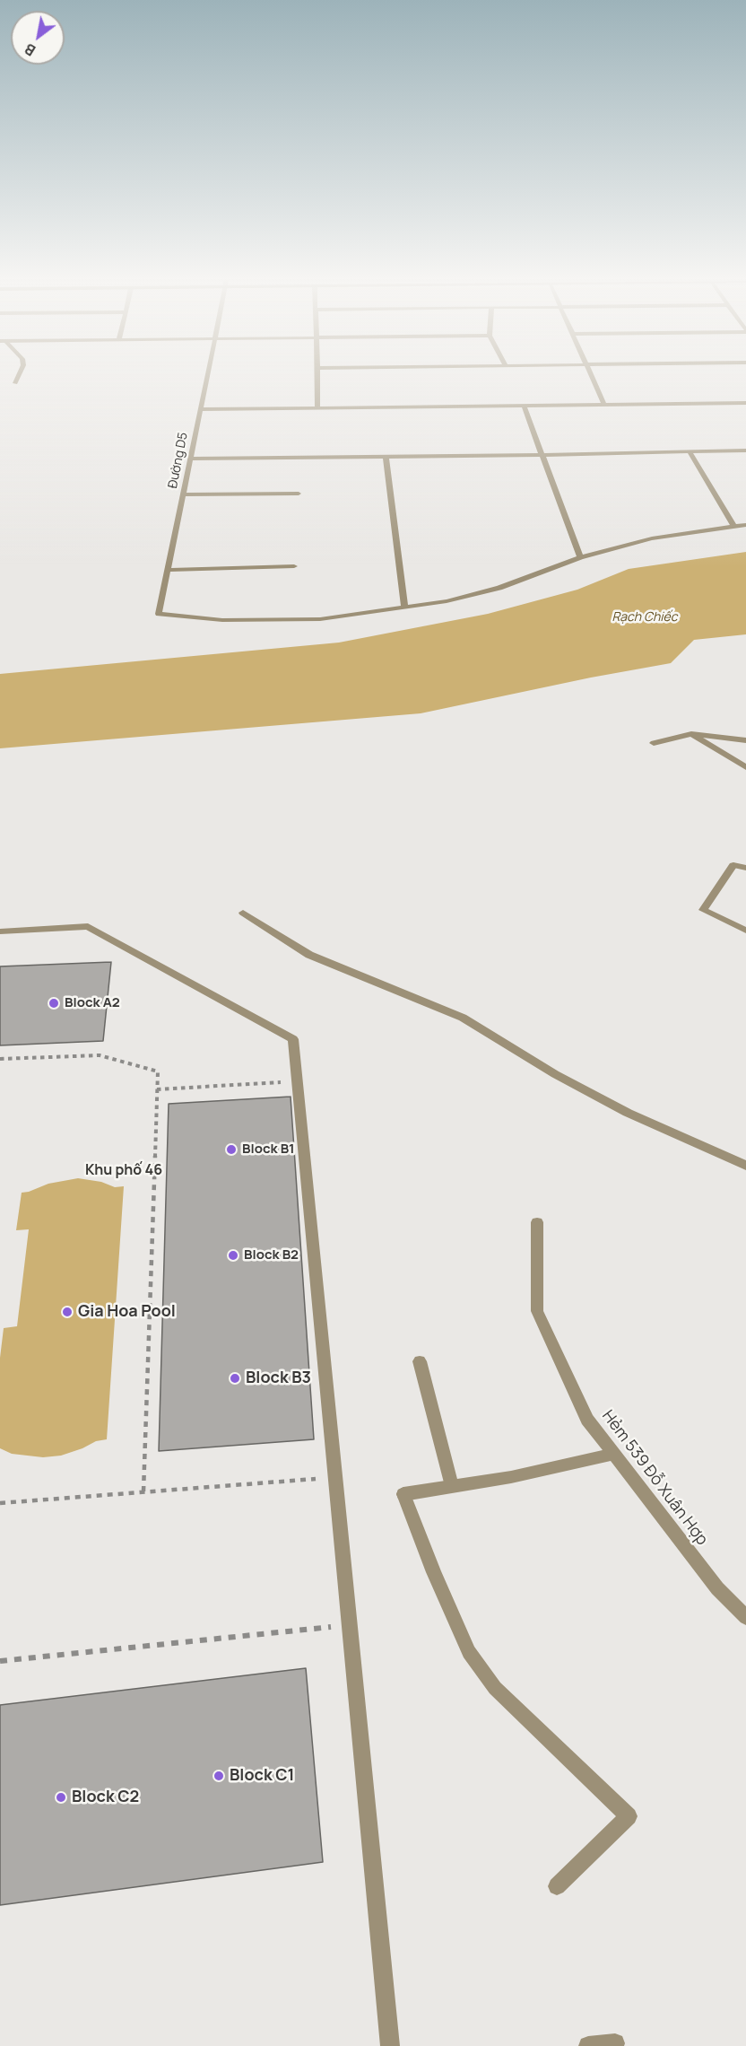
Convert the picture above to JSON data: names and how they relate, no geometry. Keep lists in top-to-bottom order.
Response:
{
  "streets": {
    "street": ["Đường D5", "Hẻm 539 Đỗ Xuân Hợp"]
  },
  "districts": ["Khu phố 46"],
  "water": ["Rạch Chiếc"],
  "places": [
    "Block A2",
    "Block B1",
    "Block B2",
    "Gia Hoa Pool",
    "Block B3",
    "Block C1",
    "Block C2"
  ],
  "north": "bottom left"
}
